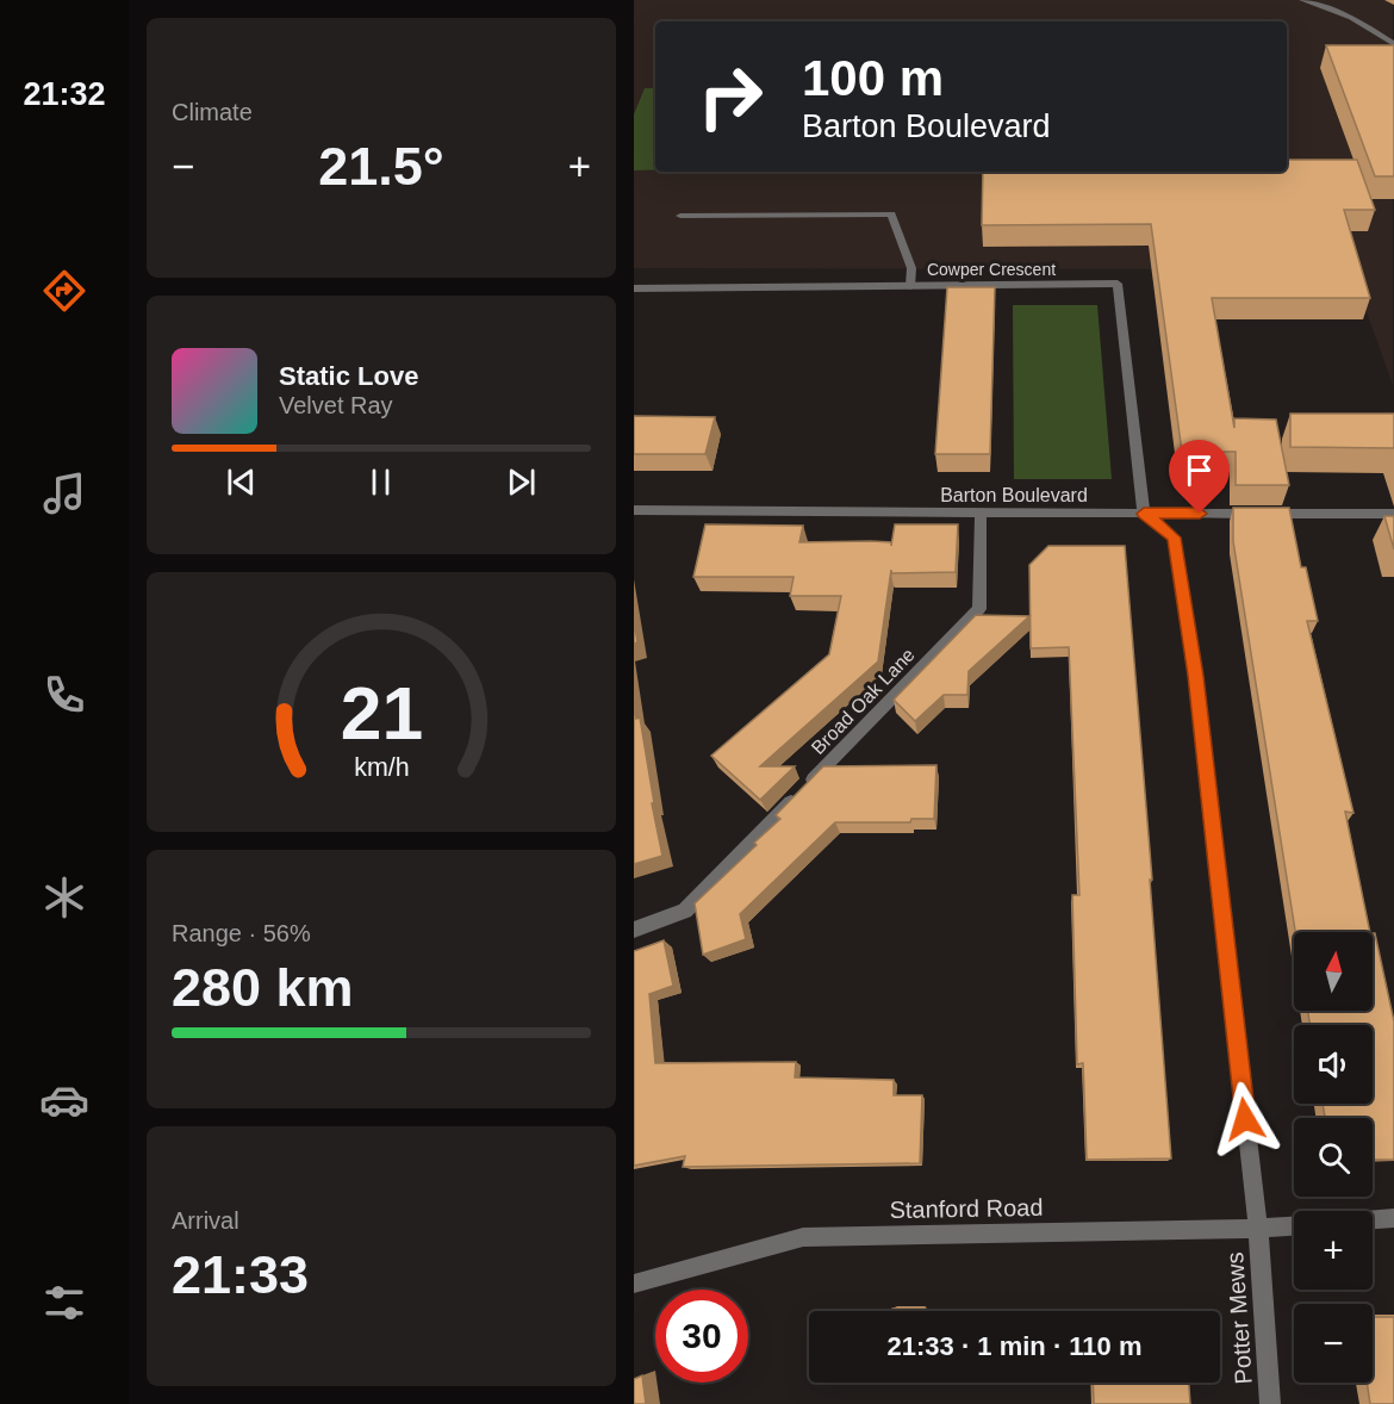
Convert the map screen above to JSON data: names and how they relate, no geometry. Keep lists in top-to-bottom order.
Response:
{
  "streets": {
    "street": [
      "Cowper Crescent",
      "Barton Boulevard",
      "Broad Oak Lane",
      "Stanford Road",
      "Potter Mews"
    ]
  },
  "crossings": [
    ["Cowper Crescent", "Barton Boulevard"],
    ["Cowper Crescent", "Potter Mews"],
    ["Barton Boulevard", "Broad Oak Lane"],
    ["Barton Boulevard", "Potter Mews"],
    ["Stanford Road", "Potter Mews"]
  ],
  "north": "top",
  "page": {
    "tabs": "21:32",
    "tile": [
      "Climate",
      ["Range · 56%", "280 km"],
      ["Arrival", "21:33"]
    ],
    "turn": ["100 m", "Barton Boulevard"],
    "heat": ["−", "21.5°", "+"],
    "song": ["Static Love", "Velvet Ray"],
    "map_buttons": ["+", "−"],
    "limit": "30",
    "trip": "21:33 · 1 min · 110 m",
    "gauge": ["21", "km/h"]
  }
}
